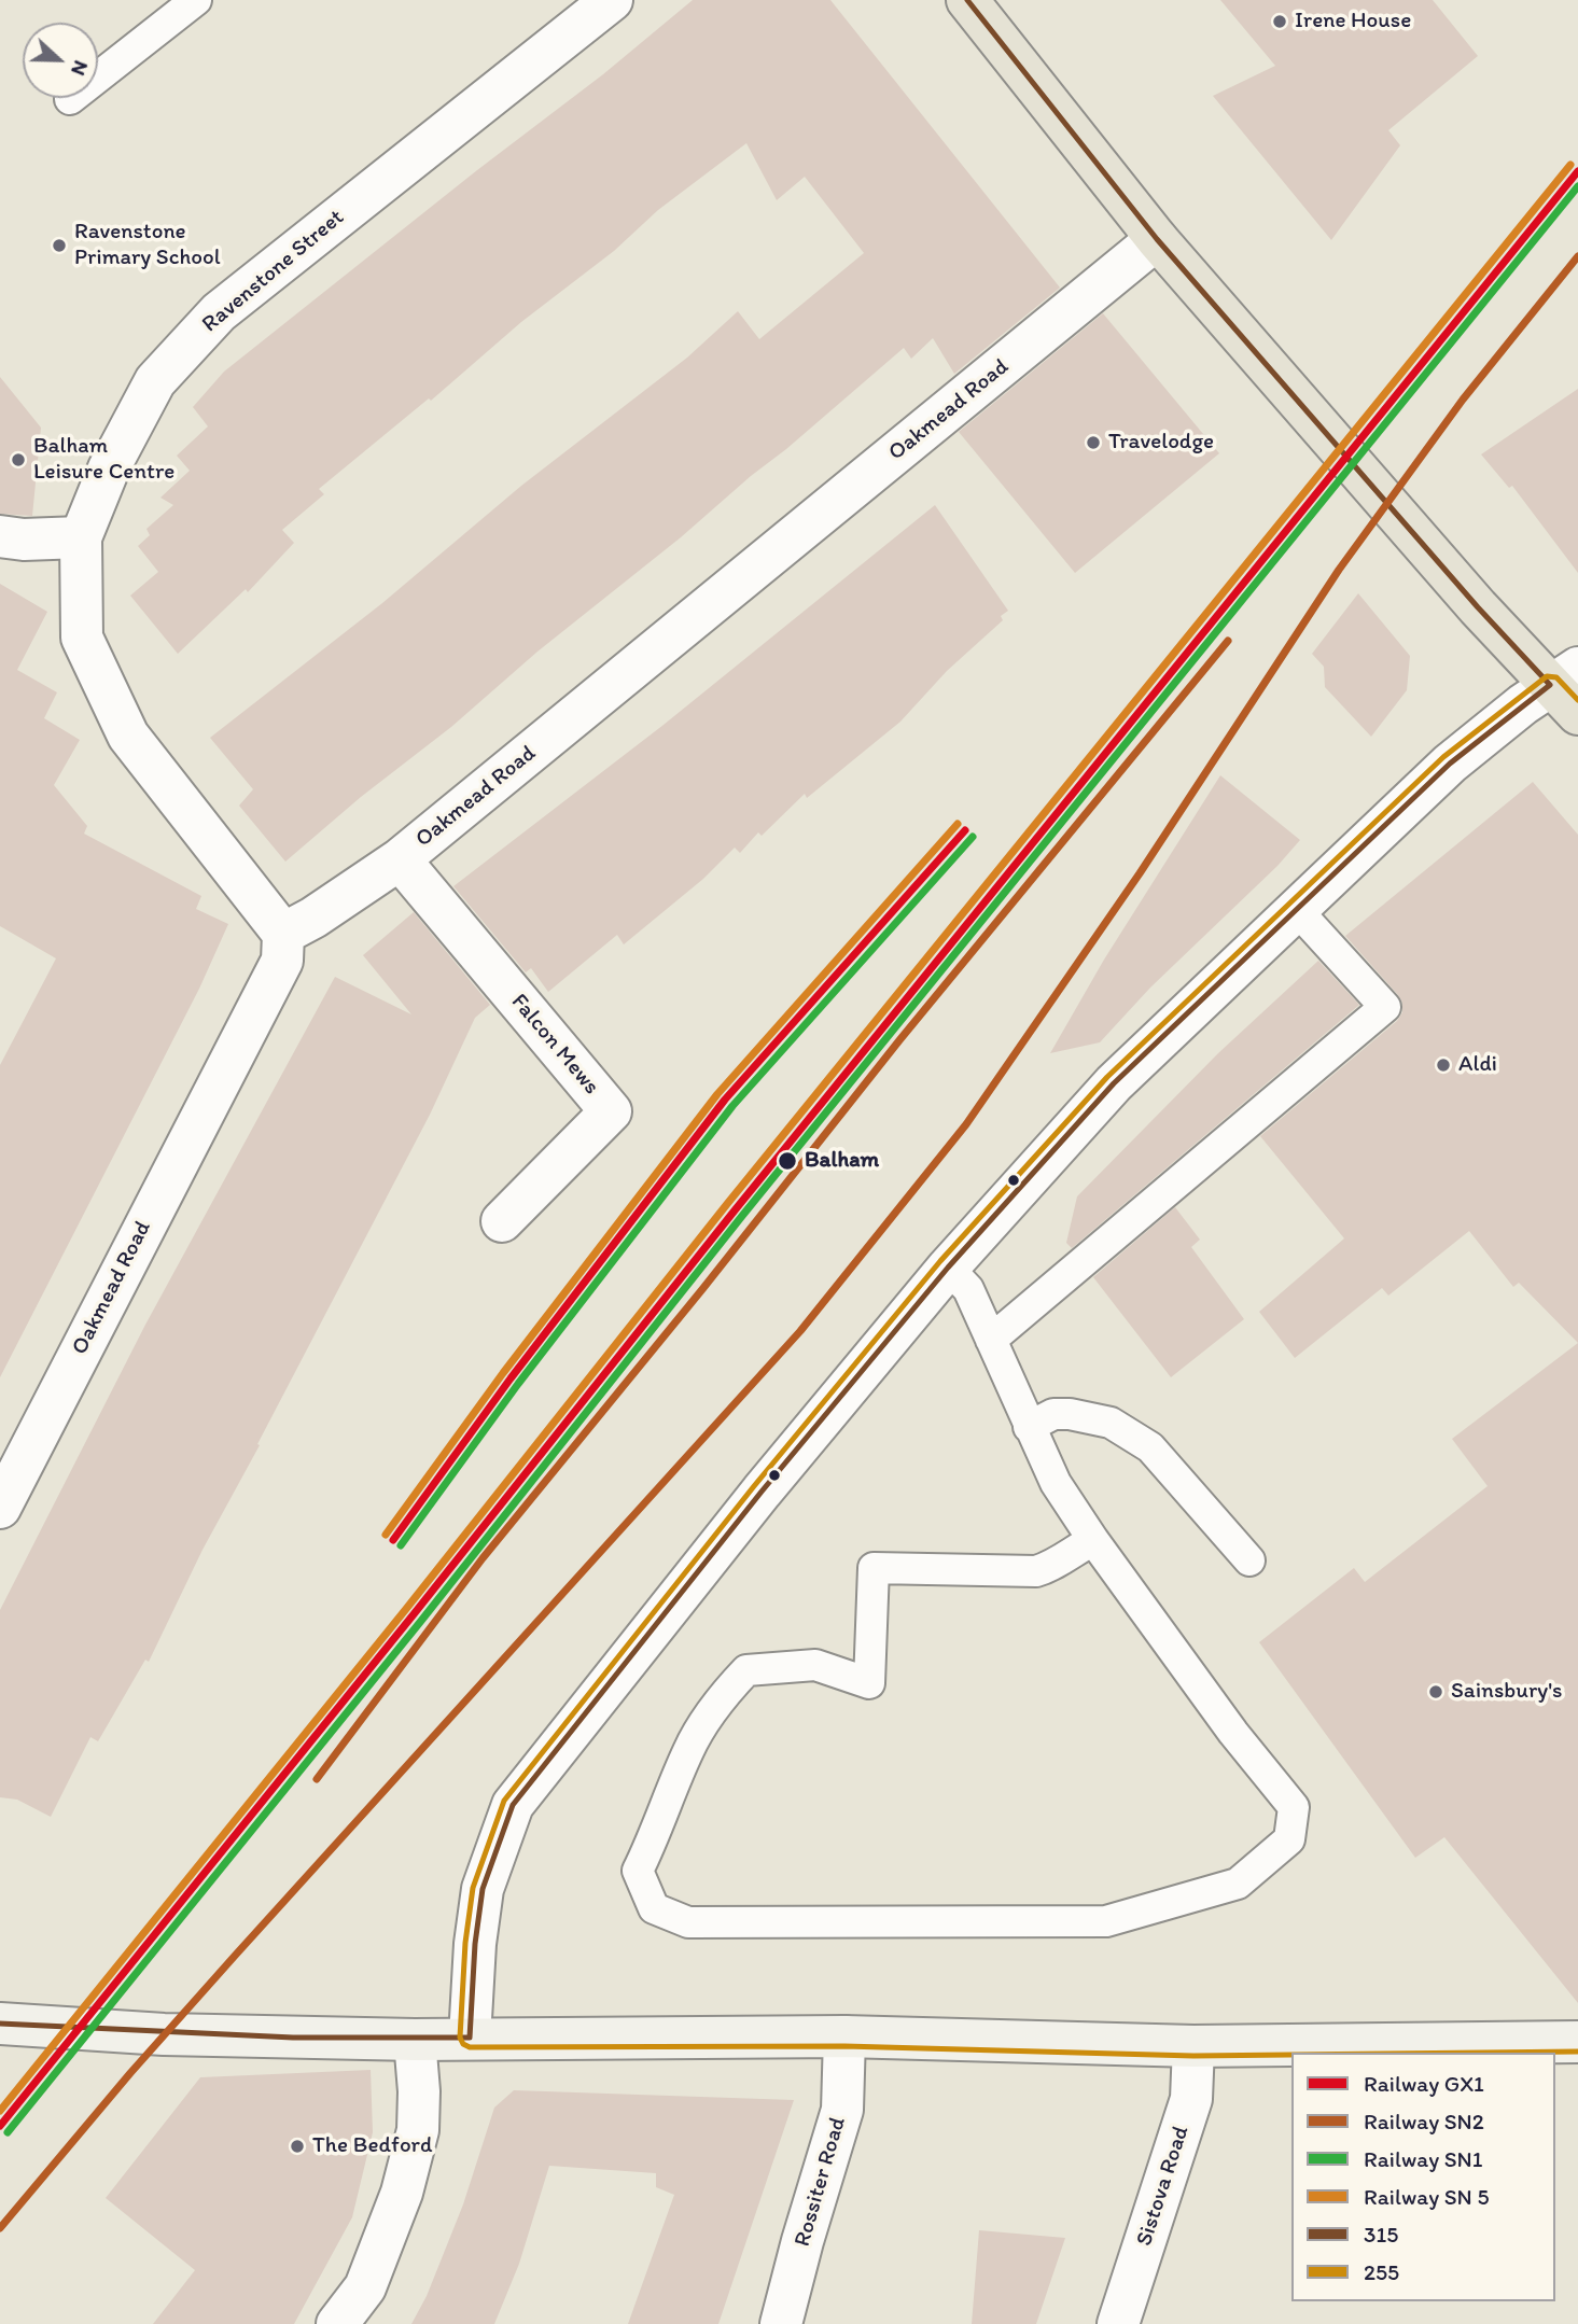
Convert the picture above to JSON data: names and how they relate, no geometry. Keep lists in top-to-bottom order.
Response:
{
  "streets": {
    "street": [
      "Ravenstone Street",
      "Oakmead Road",
      "Falcon Mews",
      "Rossiter Road",
      "Sistova Road"
    ]
  },
  "crossings": [
    ["Ravenstone Street", "Oakmead Road"],
    ["Oakmead Road", "Falcon Mews"]
  ],
  "places": [
    "Irene House",
    "Ravenstone Primary School",
    "Travelodge",
    "Balham Leisure Centre",
    "Aldi",
    "Balham",
    "Sainsbury's",
    "The Bedford"
  ],
  "lines": [
    "transit line 315",
    "rail line GX1",
    "rail line SN1",
    "rail line SN2",
    "transit line 255"
  ],
  "legend": [
    "Railway GX1",
    "Railway SN2",
    "Railway SN1",
    "Railway SN 5",
    "315",
    "255"
  ],
  "north": "right"
}
